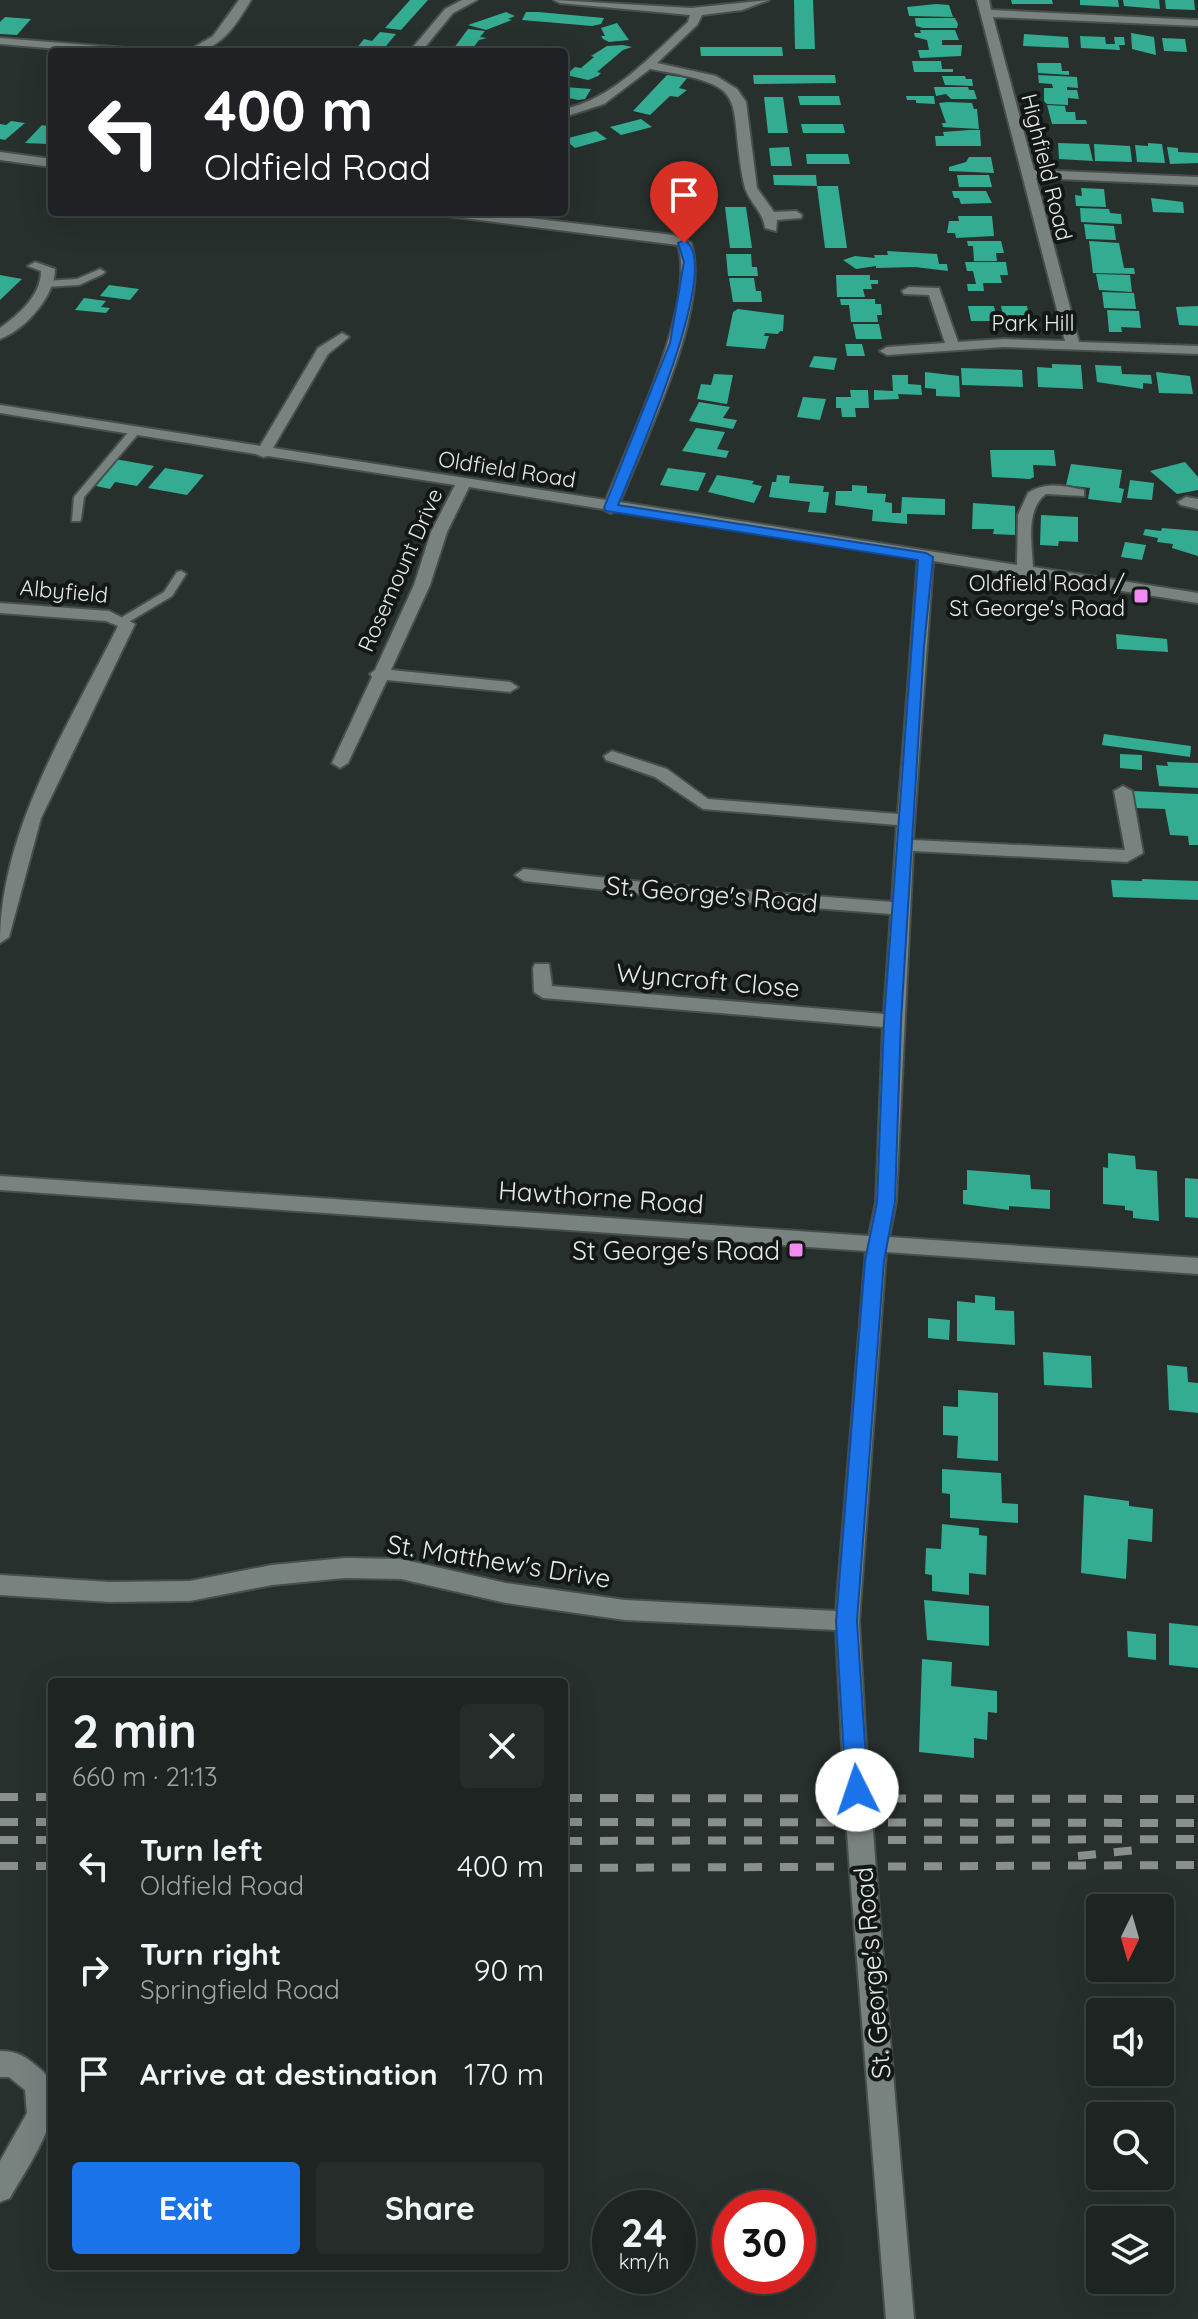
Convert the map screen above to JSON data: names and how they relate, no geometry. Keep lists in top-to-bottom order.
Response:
{
  "streets": {
    "street": [
      "Highfield Road",
      "Park Hill",
      "Oldfield Road",
      "Rosemount Drive",
      "Albyfield",
      "St. George's Road",
      "Wyncroft Close",
      "Hawthorne Road",
      "St. Matthew's Drive"
    ]
  },
  "crossings": [
    ["Highfield Road", "Park Hill"],
    ["Oldfield Road", "Rosemount Drive"],
    ["Oldfield Road", "St. George's Road"],
    ["St. George's Road", "Wyncroft Close"],
    ["St. George's Road", "Hawthorne Road"],
    ["St. George's Road", "St. Matthew's Drive"]
  ],
  "places": {
    "transit": ["Oldfield Road / St George's Road", "St George's Road"]
  },
  "north": "bottom",
  "page": {
    "turn": ["400 m", "Oldfield Road"],
    "heading": ["2 min", "660 m · 21:13"],
    "list": [
      {
        "name": "Turn left",
        "note": "Oldfield Road",
        "value": "400 m"
      },
      {
        "name": "Turn right",
        "note": "Springfield Road",
        "value": "90 m"
      },
      {
        "name": "Arrive at destination",
        "value": "170 m"
      }
    ],
    "buttons": ["Exit", "Share"],
    "speed": "24 km/h",
    "limit": "30"
  }
}
